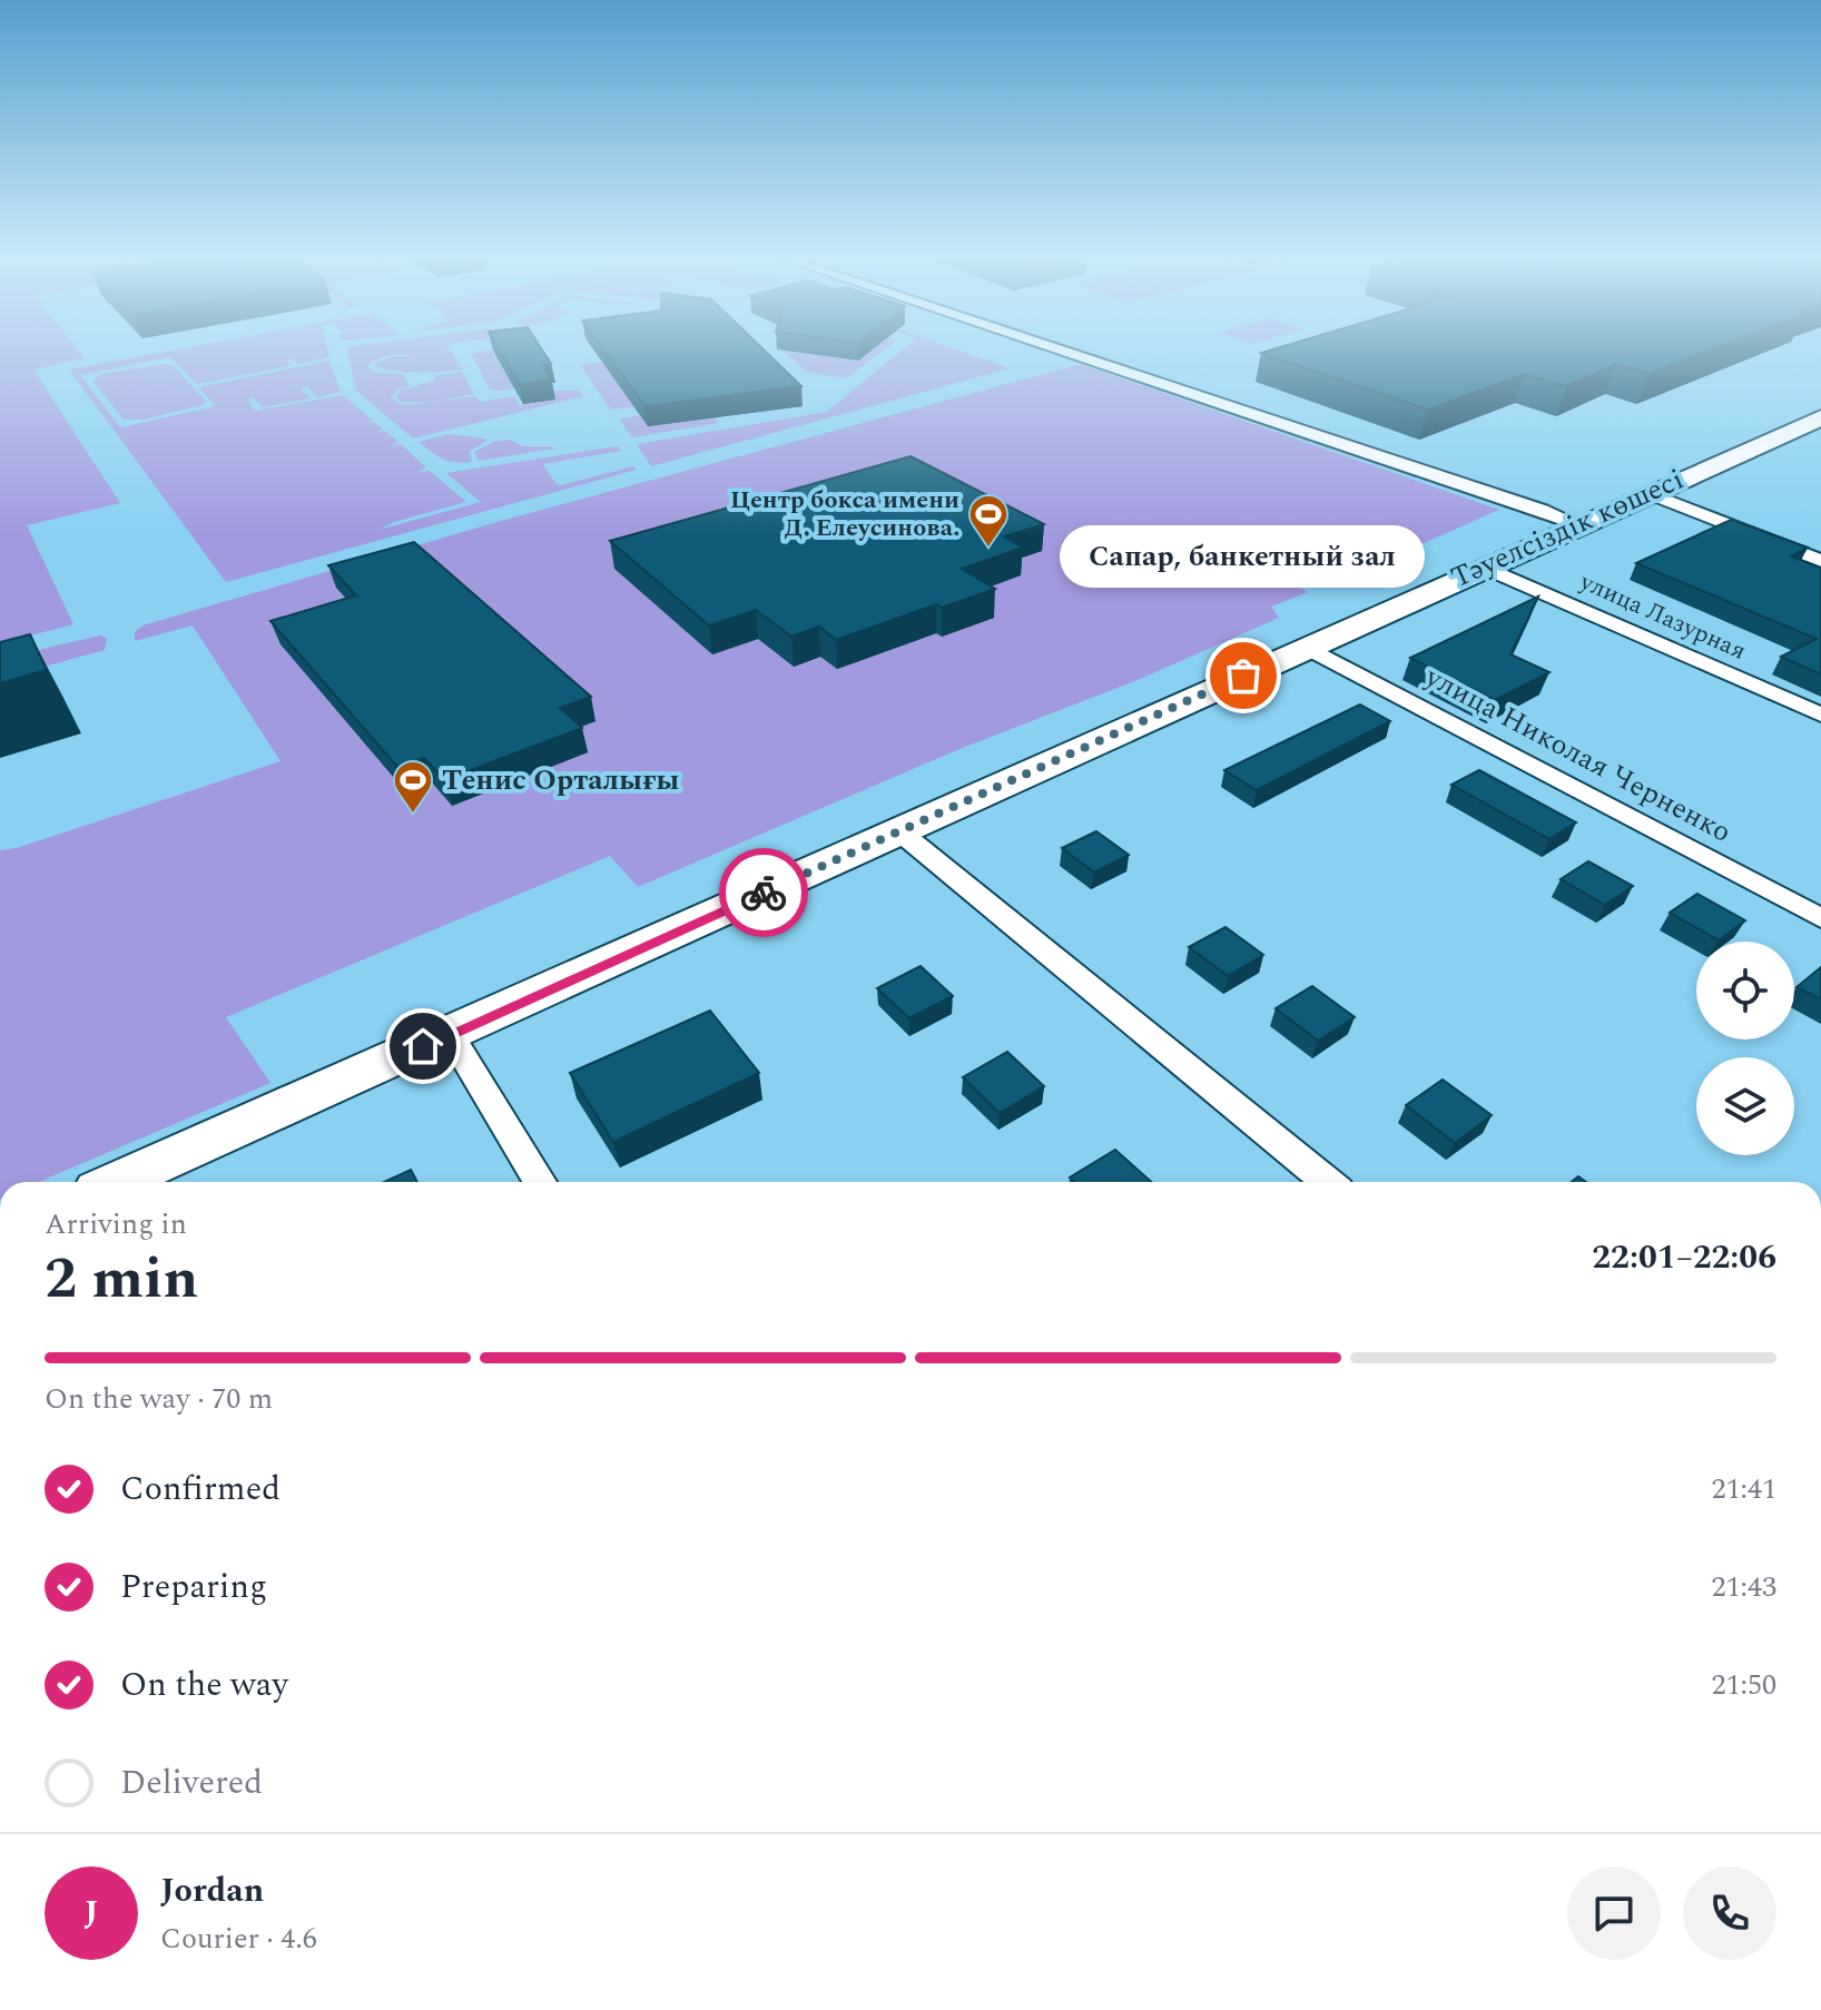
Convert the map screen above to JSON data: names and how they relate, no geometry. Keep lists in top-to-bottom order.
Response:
{
  "streets": {
    "main road": ["Тәуелсіздік көшесі"],
    "street": ["улица Лазурная", "улица Николая Черненко"]
  },
  "crossings": [
    ["Тәуелсіздік көшесі", "улица Лазурная"],
    ["Тәуелсіздік көшесі", "улица Николая Черненко"]
  ],
  "places": {
    "sports": ["Центр бокса имени Д. Елеусинова.", "Тенис Орталығы"],
    "other": ["Сапар, банкетный зал"]
  },
  "page": {
    "bubble": "Сапар, банкетный зал",
    "heading": ["2 min", "Arriving in", "22:01–22:06"],
    "panel": ["Jordan", "Courier · 4.6"],
    "bar": "On the way · 70 m",
    "list": [
      ["Confirmed", "21:41"],
      ["Preparing", "21:43"],
      ["On the way", "21:50"],
      "Delivered"
    ],
    "round": "J"
  }
}
